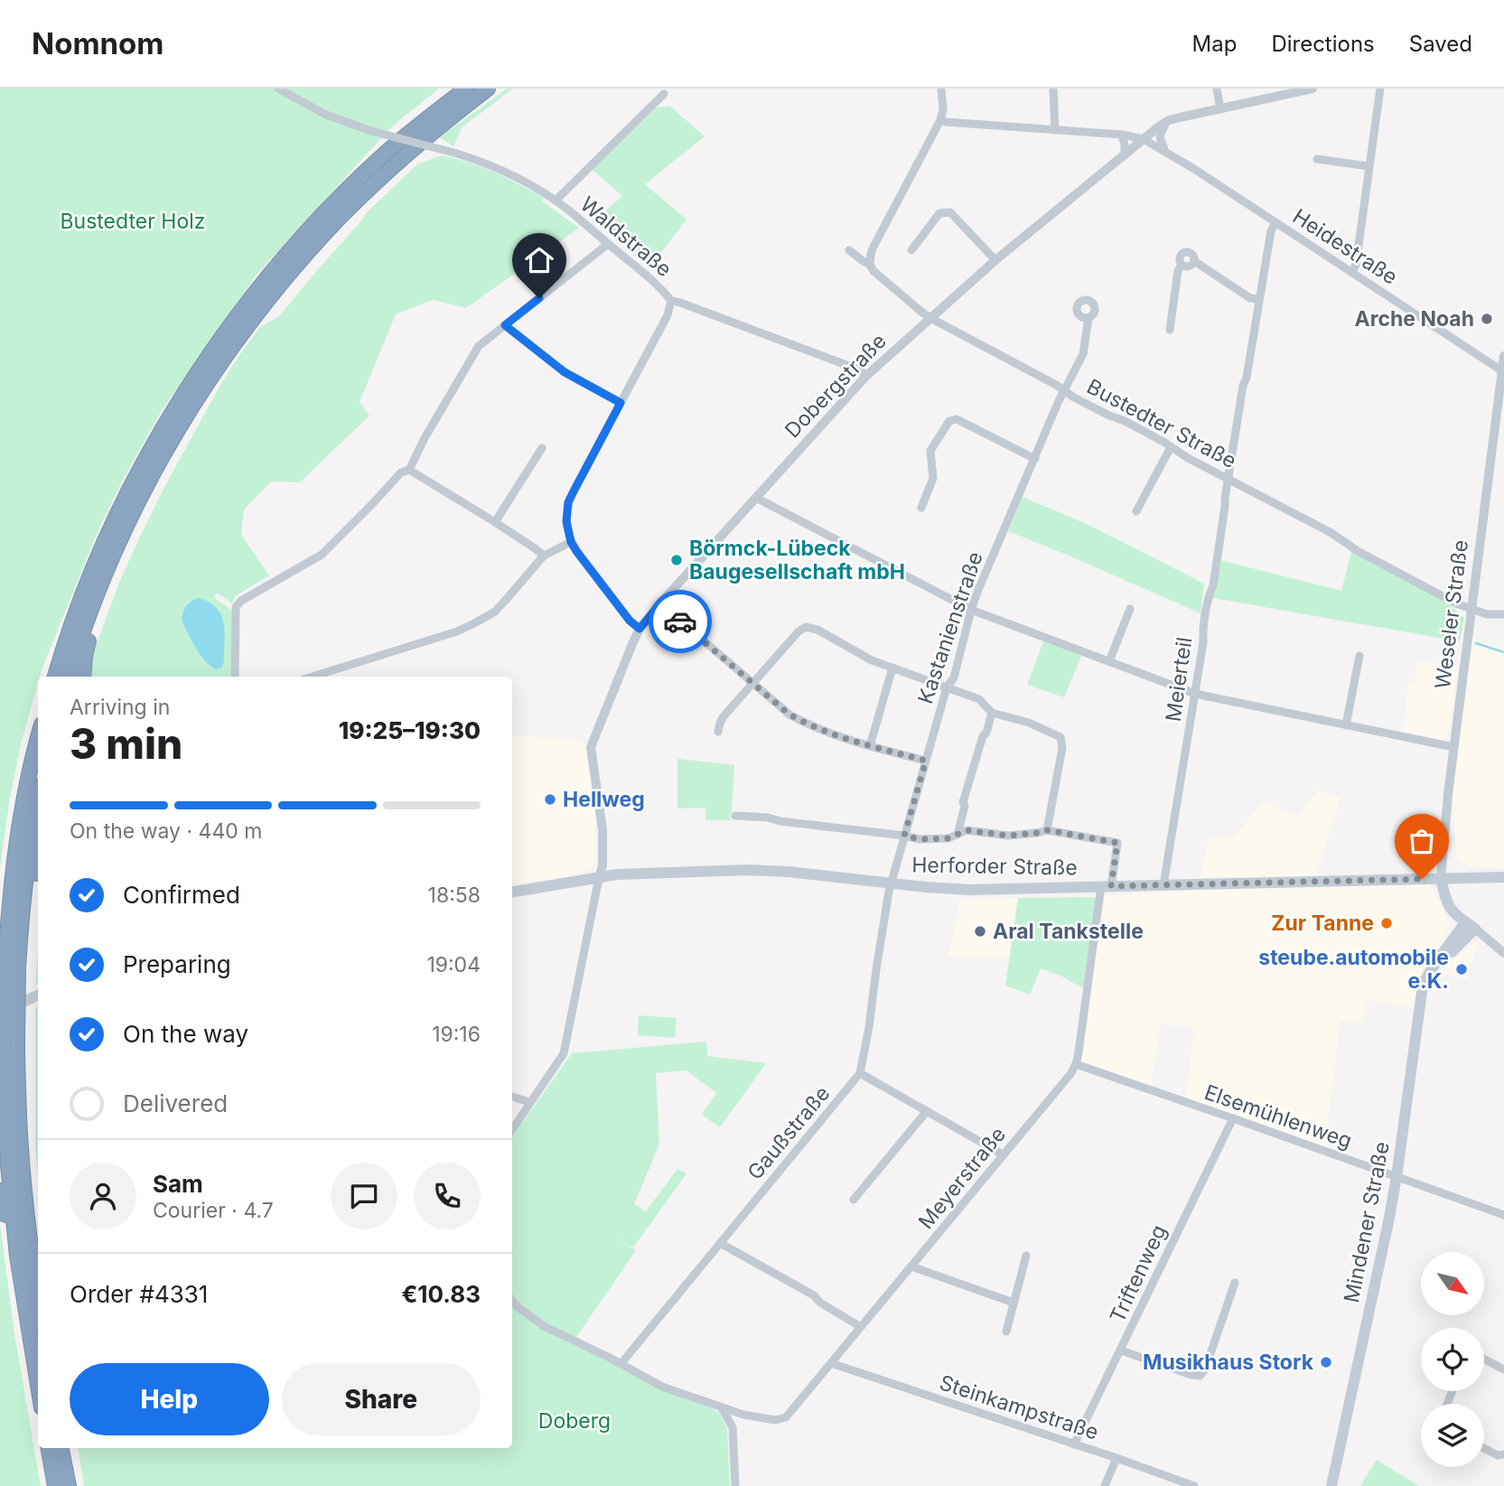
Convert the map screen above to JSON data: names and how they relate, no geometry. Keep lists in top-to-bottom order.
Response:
{
  "streets": {
    "main road": ["Herforder Straße", "Mindener Straße"],
    "street": [
      "Waldstraße",
      "Heidestraße",
      "Dobergstraße",
      "Bustedter Straße",
      "Weseler Straße",
      "Kastanienstraße",
      "Meierteil",
      "Elsemühlenweg",
      "Gaußstraße",
      "Meyerstraße",
      "Triftenweg",
      "Steinkampstraße"
    ]
  },
  "crossings": [
    ["Heidestraße", "Dobergstraße"],
    ["Heidestraße", "Weseler Straße"],
    ["Heidestraße", "Meierteil"],
    ["Dobergstraße", "Bustedter Straße"],
    ["Dobergstraße", "Herforder Straße"],
    ["Bustedter Straße", "Weseler Straße"],
    ["Bustedter Straße", "Kastanienstraße"],
    ["Bustedter Straße", "Meierteil"],
    ["Weseler Straße", "Herforder Straße"],
    ["Kastanienstraße", "Herforder Straße"],
    ["Kastanienstraße", "Gaußstraße"],
    ["Meierteil", "Herforder Straße"],
    ["Herforder Straße", "Gaußstraße"],
    ["Herforder Straße", "Meyerstraße"],
    ["Elsemühlenweg", "Meyerstraße"],
    ["Elsemühlenweg", "Mindener Straße"],
    ["Elsemühlenweg", "Triftenweg"],
    ["Gaußstraße", "Meyerstraße"],
    ["Meyerstraße", "Steinkampstraße"],
    ["Triftenweg", "Steinkampstraße"]
  ],
  "parks": ["Bustedter Holz", "Doberg"],
  "places": [
    "Arche Noah",
    "Börmck-Lübeck Baugesellschaft mbH",
    "Hellweg",
    "Zur Tanne",
    "Aral Tankstelle",
    "steube.automobile e.K.",
    "Musikhaus Stork"
  ],
  "north": "bottom right",
  "page": {
    "header": "Nomnom",
    "nav": ["Map", "Directions", "Saved"],
    "heading": ["3 min", "Arriving in", "19:25–19:30"],
    "panel": [
      "Sam",
      "Courier · 4.7",
      "Order #4331",
      "€10.83"
    ],
    "bar": "On the way · 440 m",
    "list": [
      ["Confirmed", "18:58"],
      ["Preparing", "19:04"],
      ["On the way", "19:16"],
      "Delivered"
    ],
    "buttons": ["Help", "Share"]
  }
}
